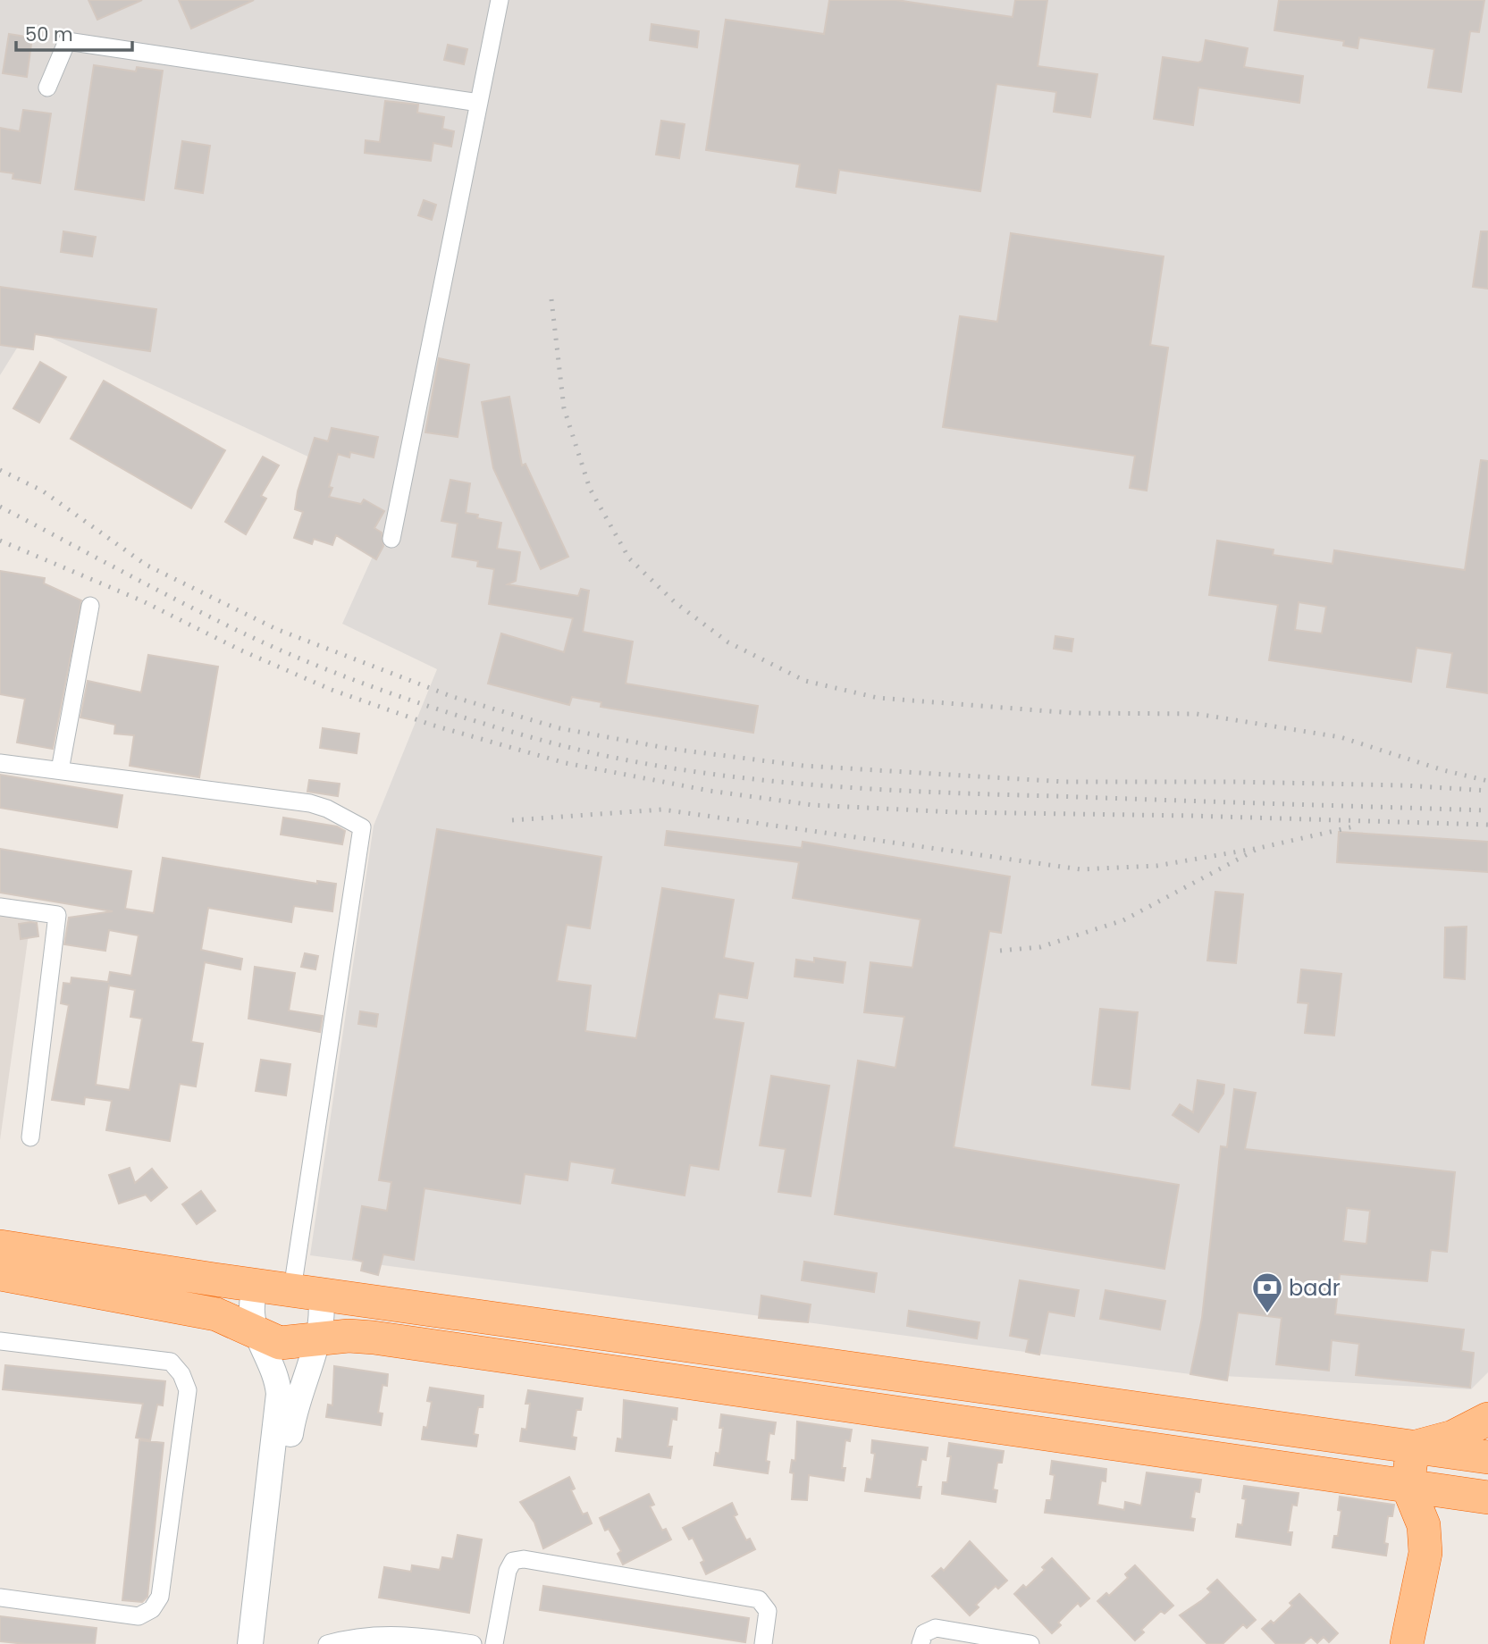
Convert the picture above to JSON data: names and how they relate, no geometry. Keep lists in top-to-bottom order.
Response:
{
  "places": {
    "bank": ["badr"]
  },
  "scale_bar": "50 m"
}
